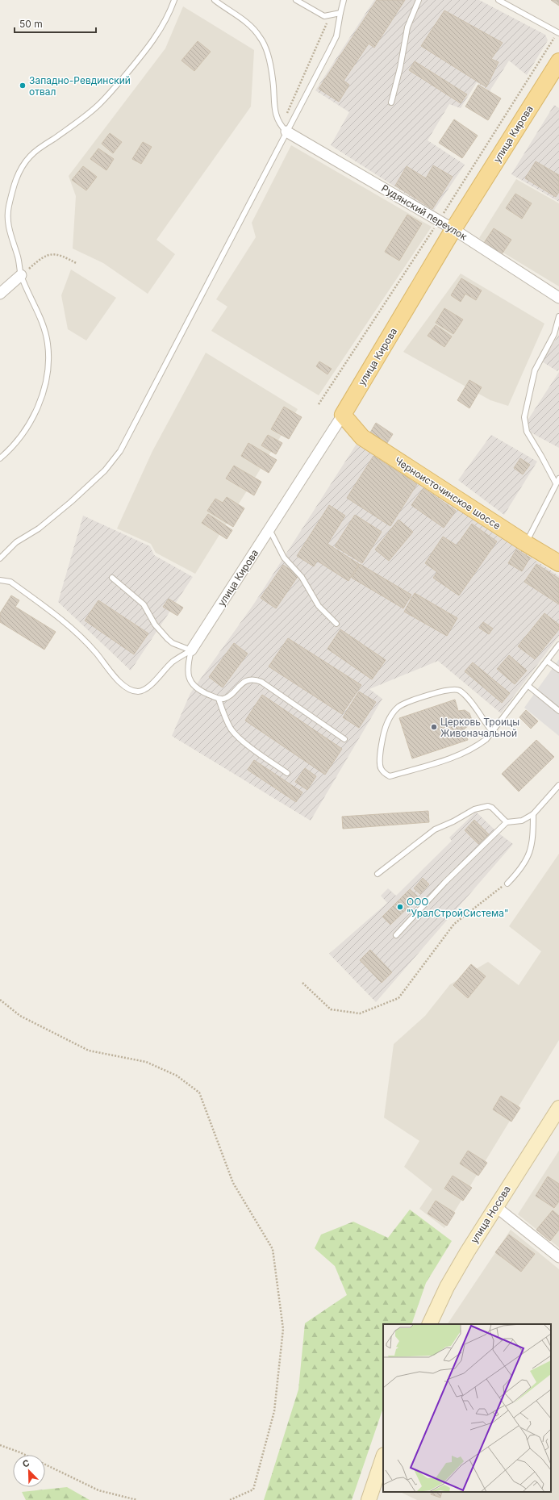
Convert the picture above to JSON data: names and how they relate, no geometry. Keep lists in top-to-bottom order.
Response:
{
  "streets": {
    "main road": ["улица Кирова", "Черноисточинское шоссе"],
    "street": ["Рудянский переулок", "улица Носова"]
  },
  "crossings": [
    ["улица Кирова", "Рудянский переулок"],
    ["улица Кирова", "Черноисточинское шоссе"]
  ],
  "places": ["Западно-Ревдинский отвал", "Церковь Троицы Живоначальной", "ООО \"УралСтройСистема\""],
  "scale_bar": "50 m",
  "north": "top left"
}
